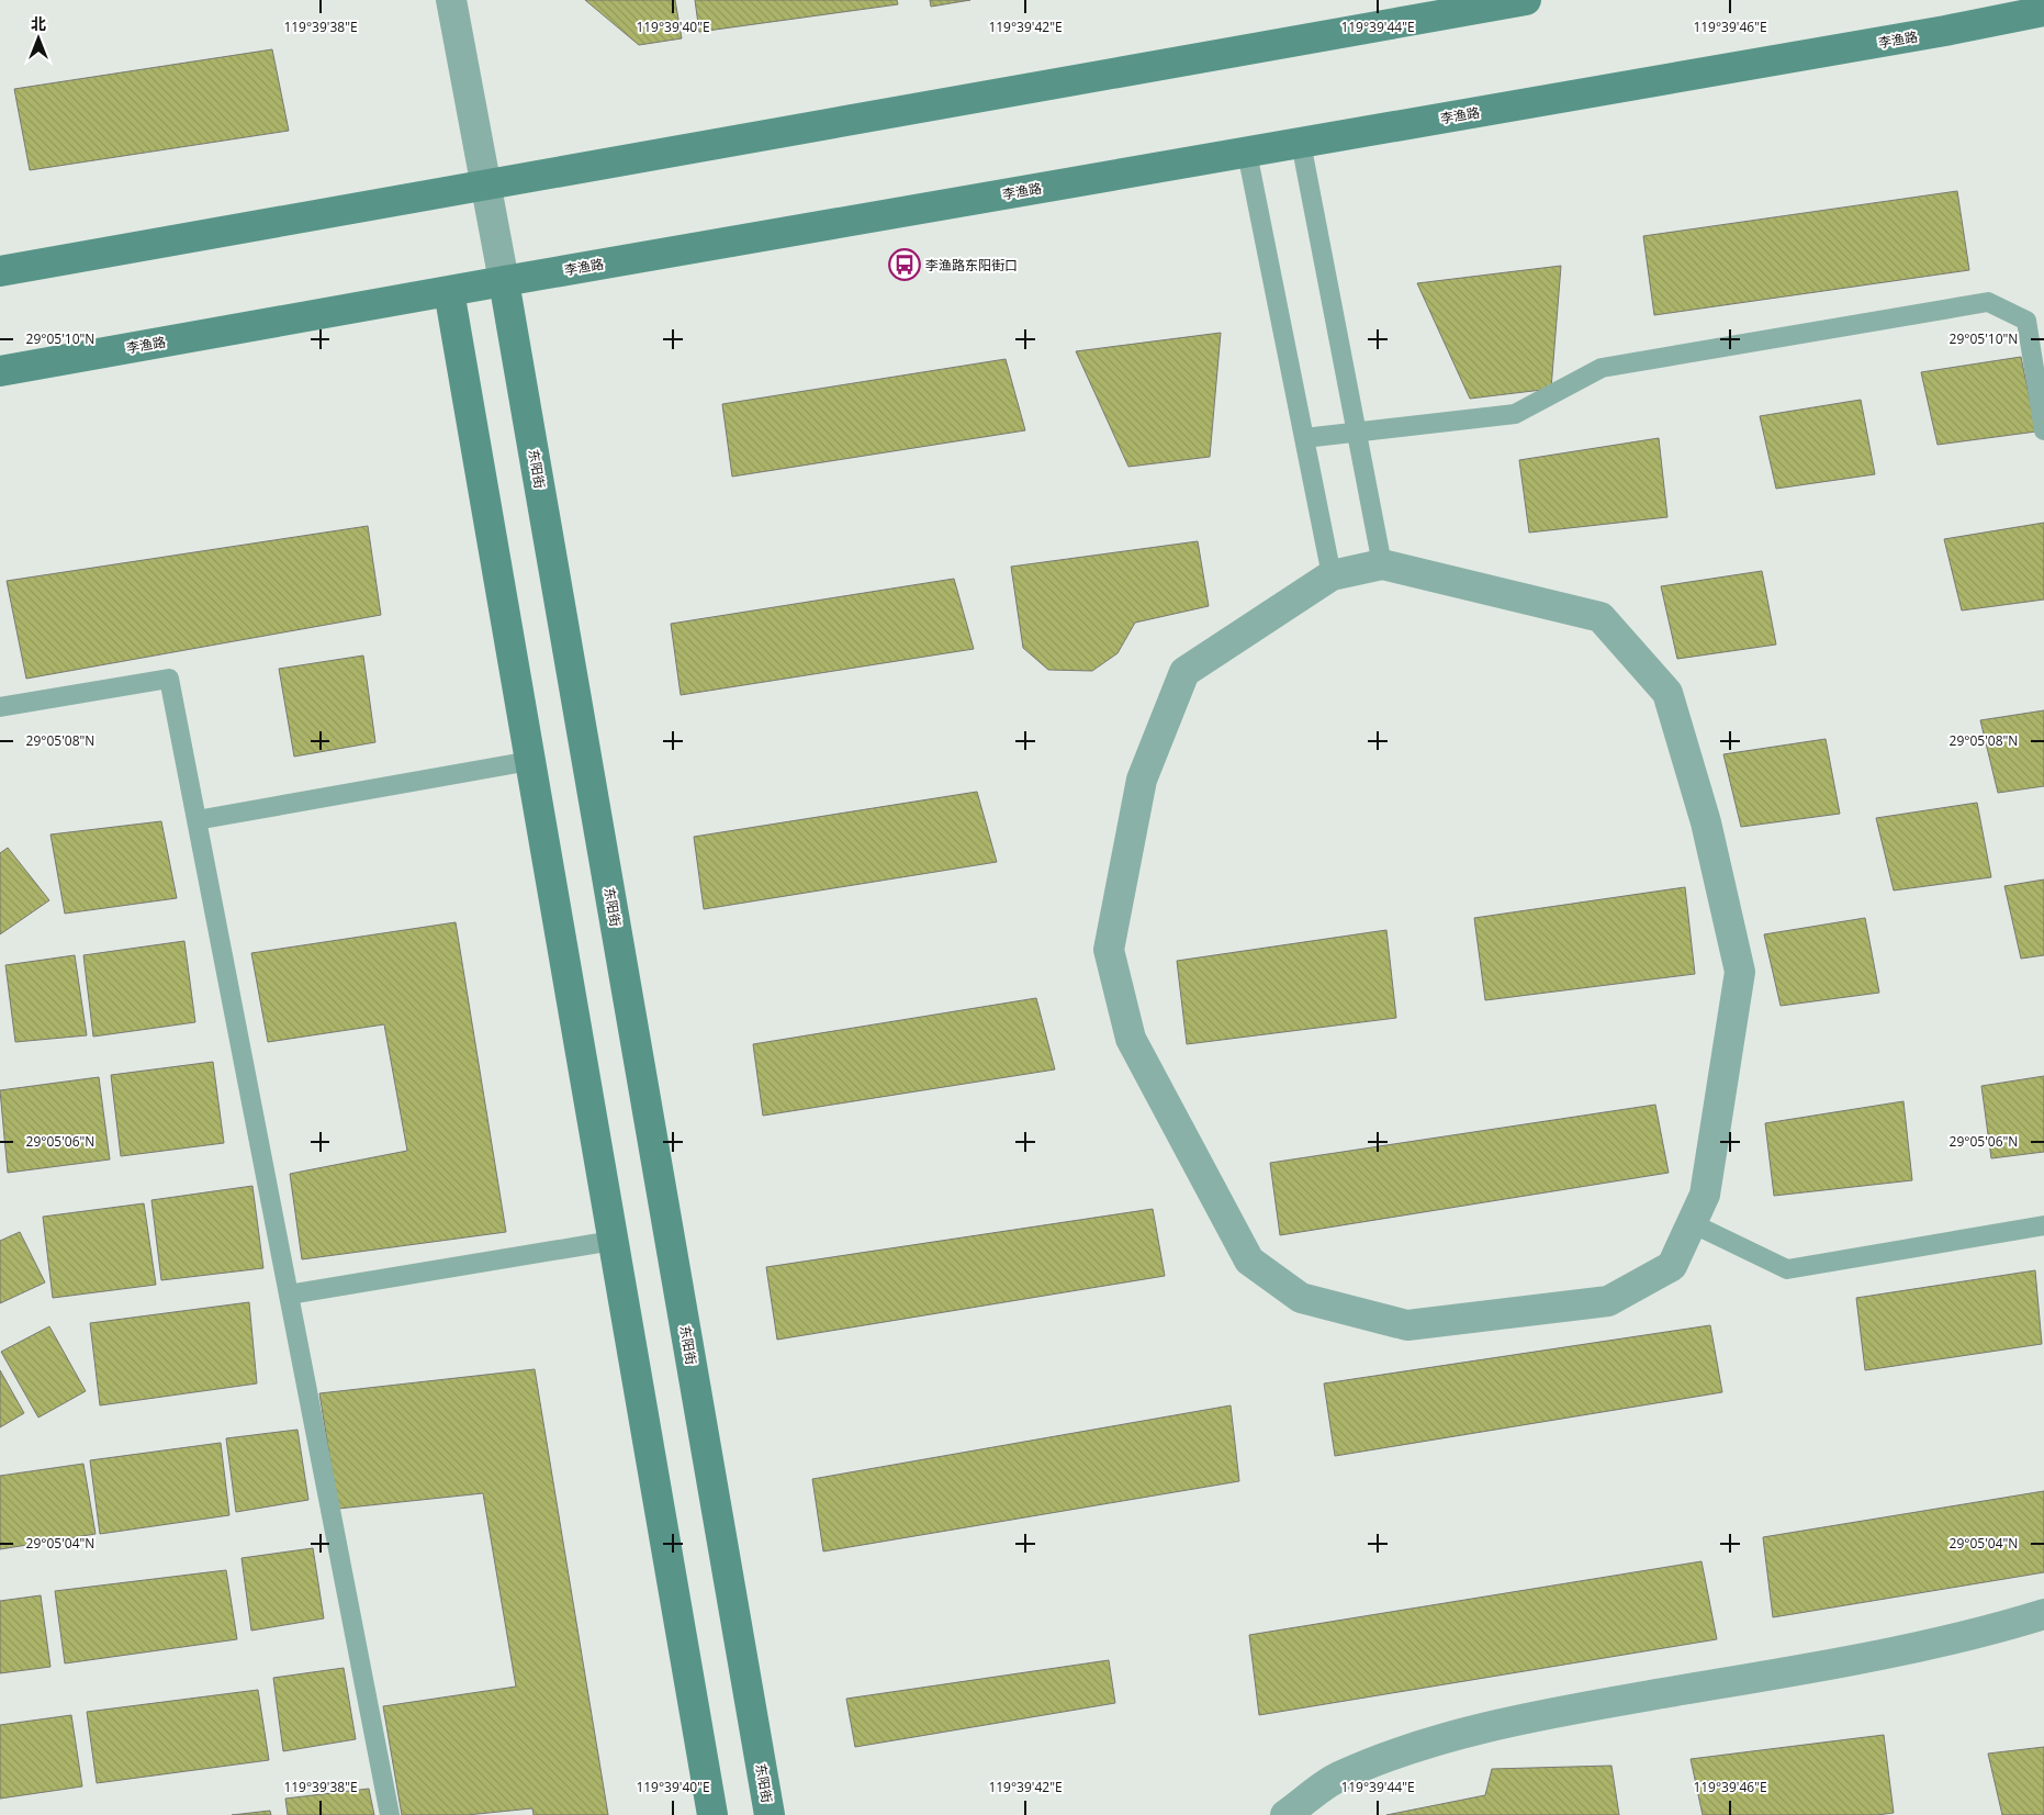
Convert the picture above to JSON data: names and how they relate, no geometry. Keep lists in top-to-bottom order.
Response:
{
  "streets": {
    "main road": ["李渔路", "东阳街"]
  },
  "crossings": [
    ["李渔路", "东阳街"]
  ],
  "places": {
    "bus stop": ["李渔路东阳街口"]
  },
  "north": "top",
  "coordinates": [
    "119°39'38\"E",
    "119°39'40\"E",
    "119°39'42\"E",
    "119°39'44\"E",
    "119°39'46\"E",
    "29°05'10\"N",
    "29°05'08\"N",
    "29°05'06\"N",
    "29°05'04\"N"
  ]
}
